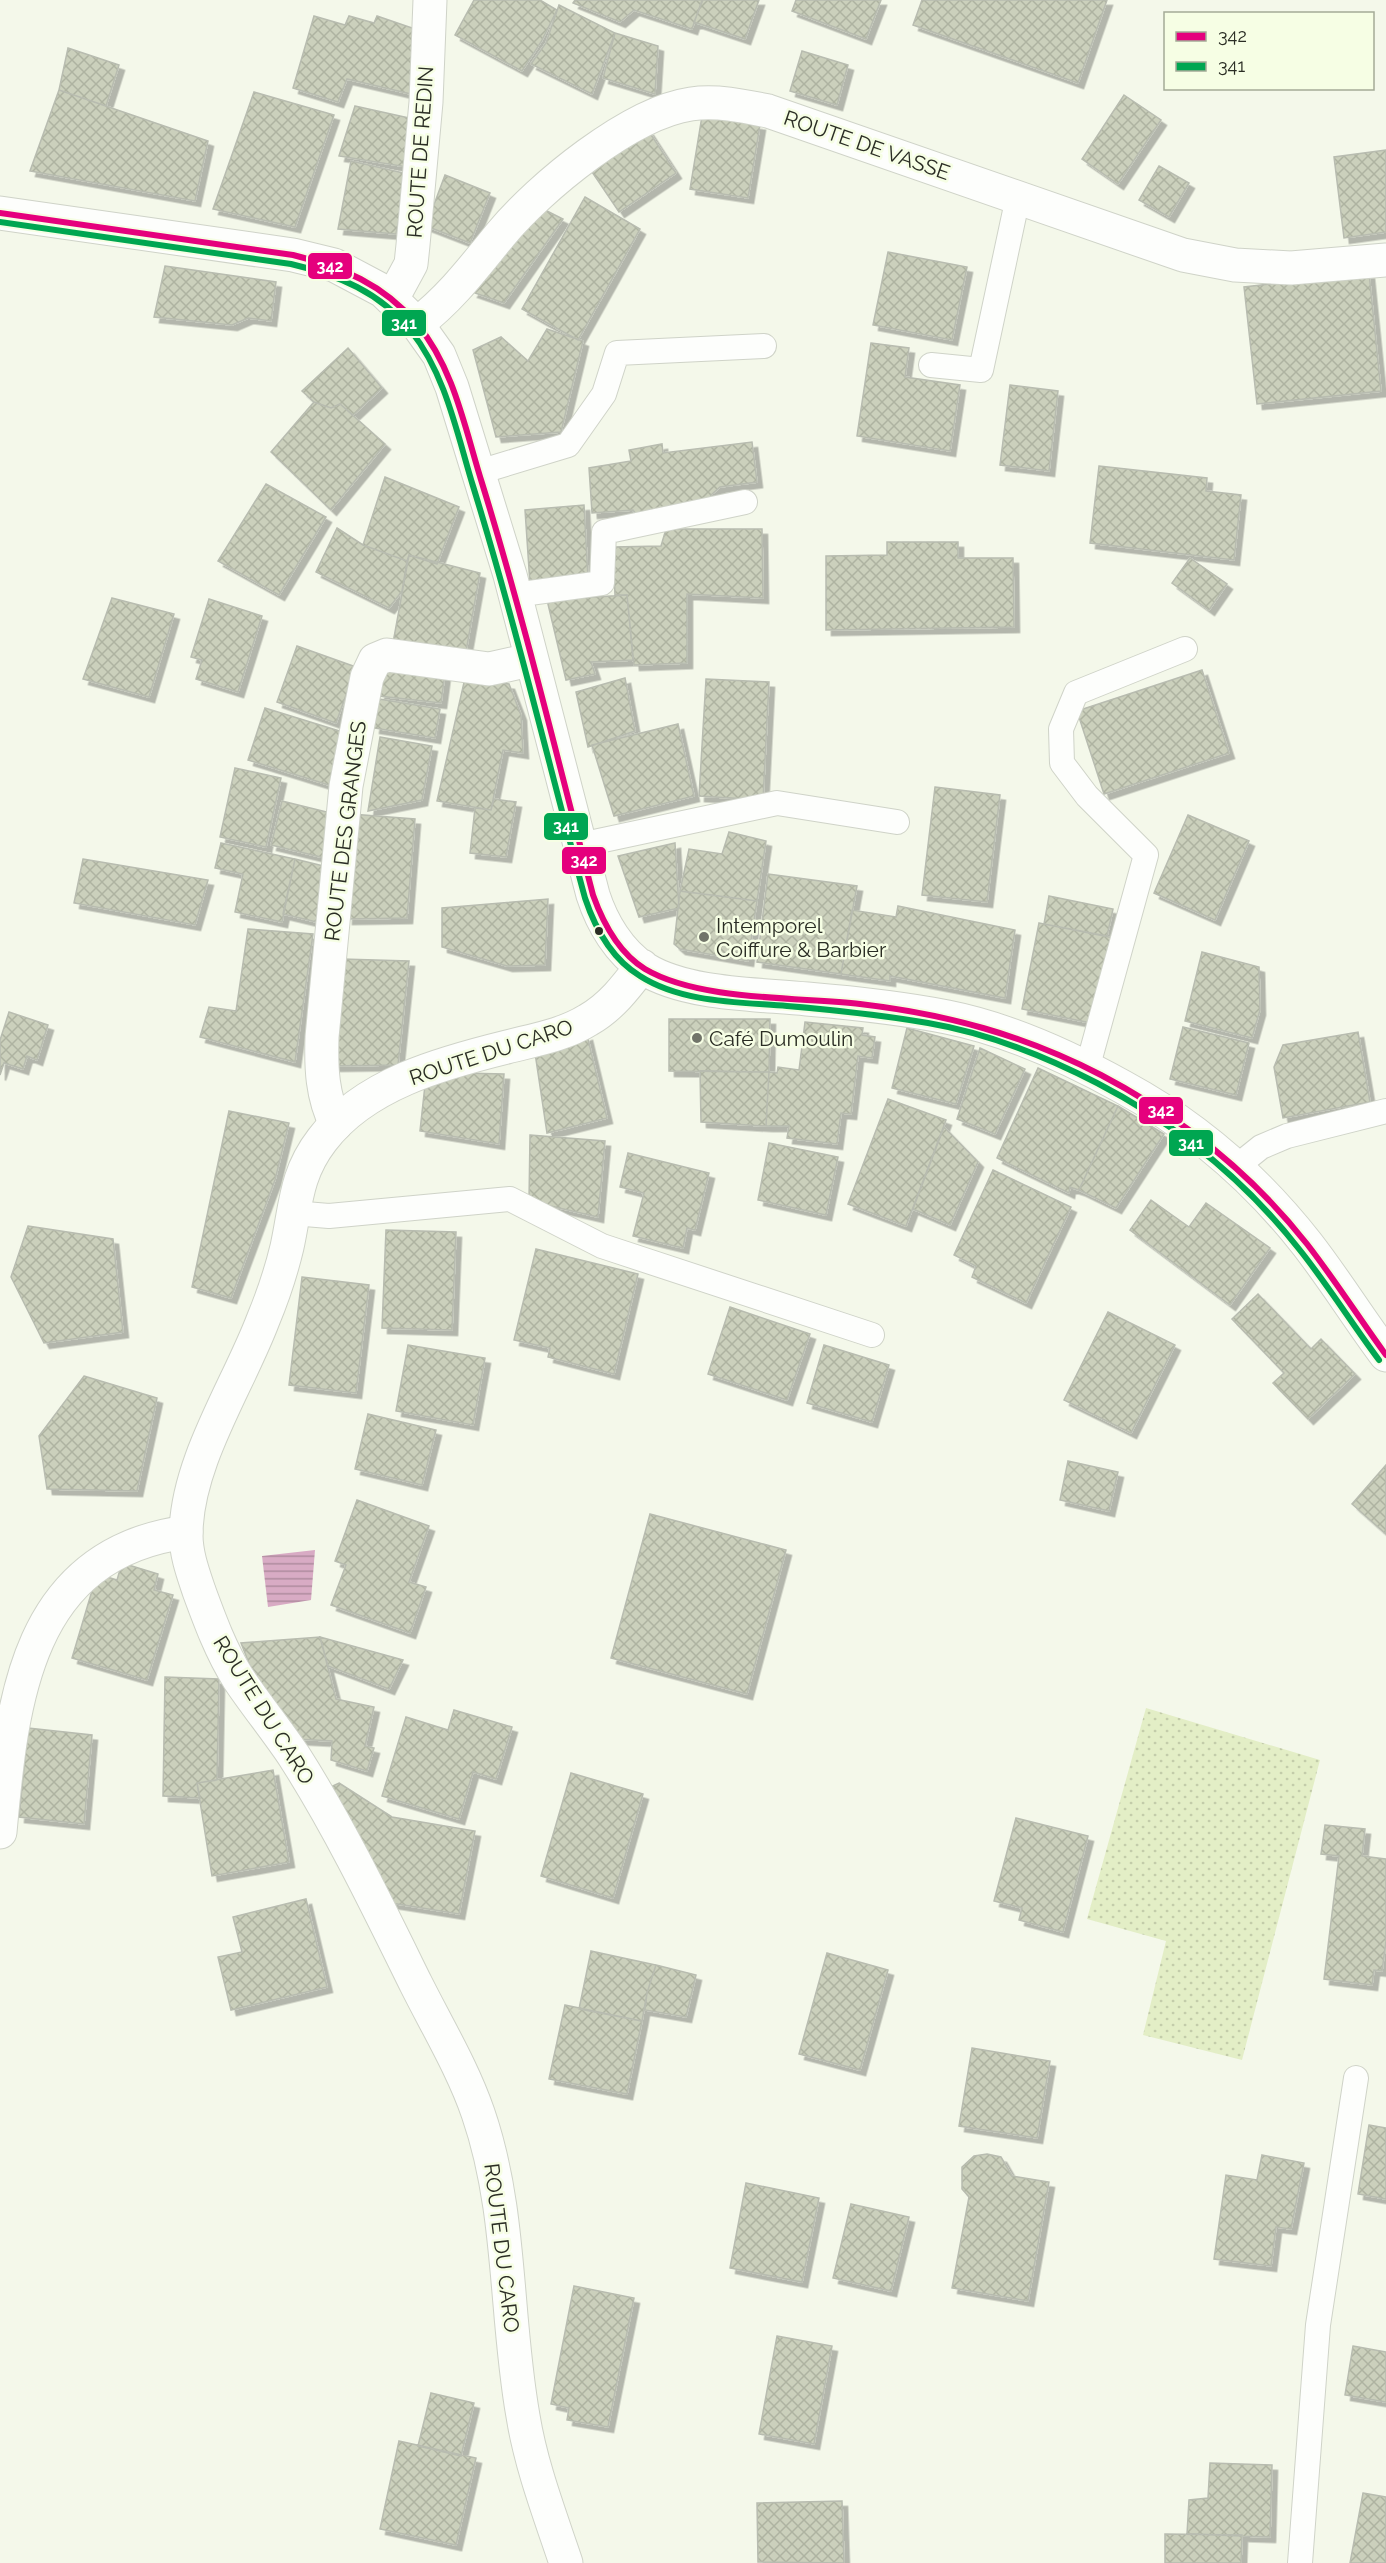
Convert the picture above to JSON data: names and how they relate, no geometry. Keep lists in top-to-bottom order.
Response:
{
  "streets": {
    "street": [
      "ROUTE DE VASSE",
      "ROUTE DE REDIN",
      "ROUTE DES GRANGES",
      "ROUTE DU CARO"
    ]
  },
  "crossings": [
    ["ROUTE DES GRANGES", "ROUTE DU CARO"]
  ],
  "places": ["Intemporel Coiffure & Barbier", "Café Dumoulin"],
  "lines": ["transit line 342", "transit line 341"],
  "legend": ["342", "341"]
}
